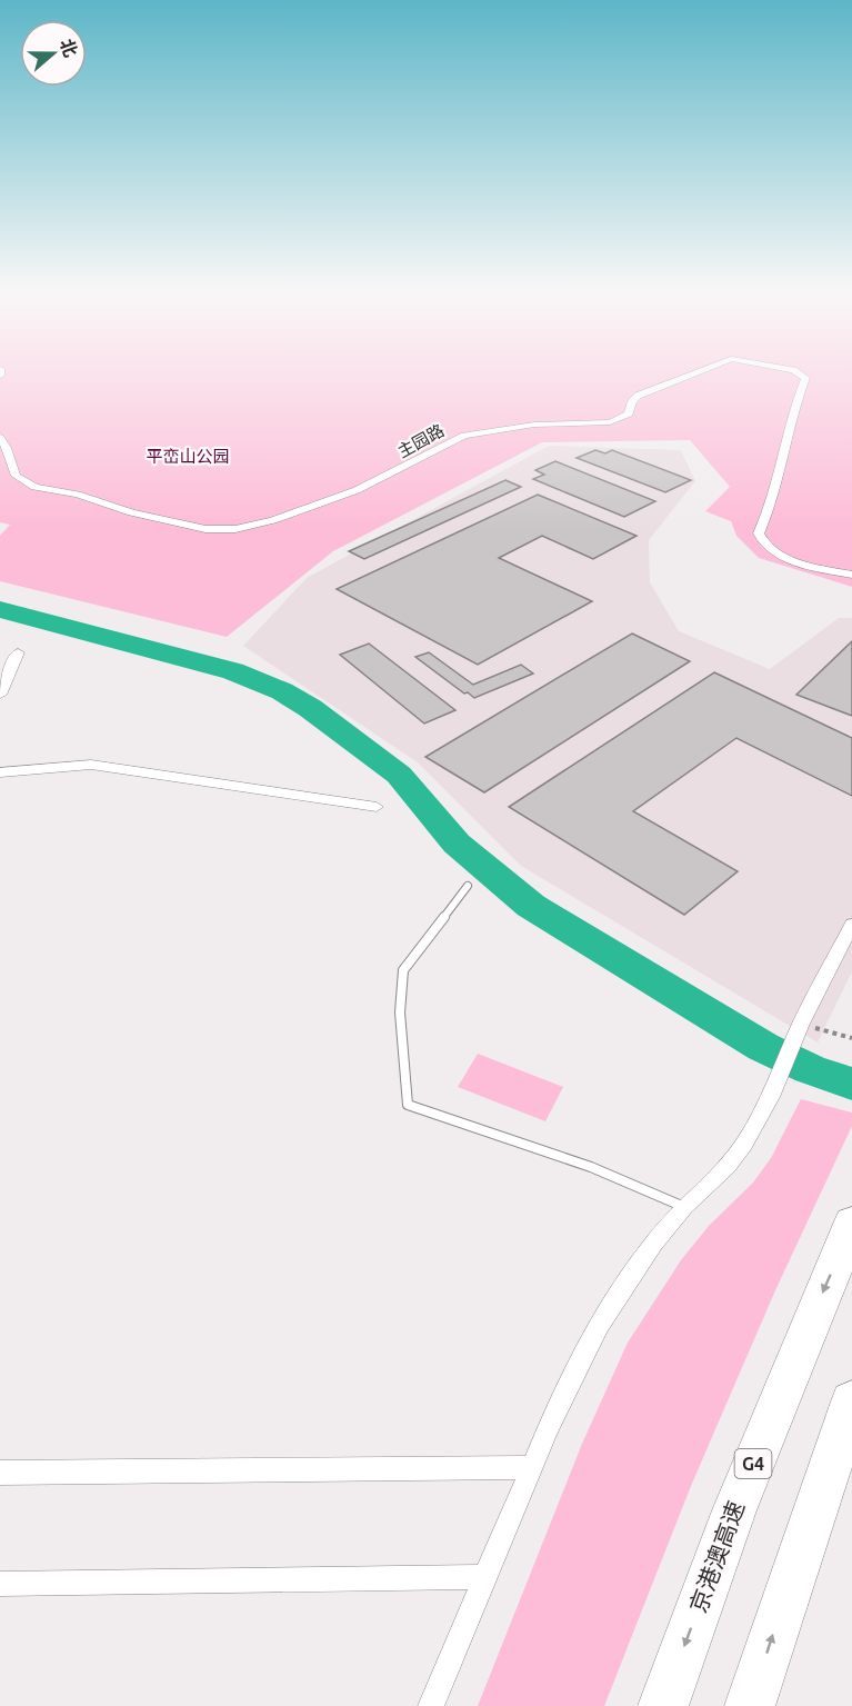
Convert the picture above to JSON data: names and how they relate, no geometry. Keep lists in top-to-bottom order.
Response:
{
  "streets": {
    "highway": ["G4", "京港澳高速"],
    "street": ["主园路"]
  },
  "parks": ["平峦山公园"],
  "north": "right"
}
